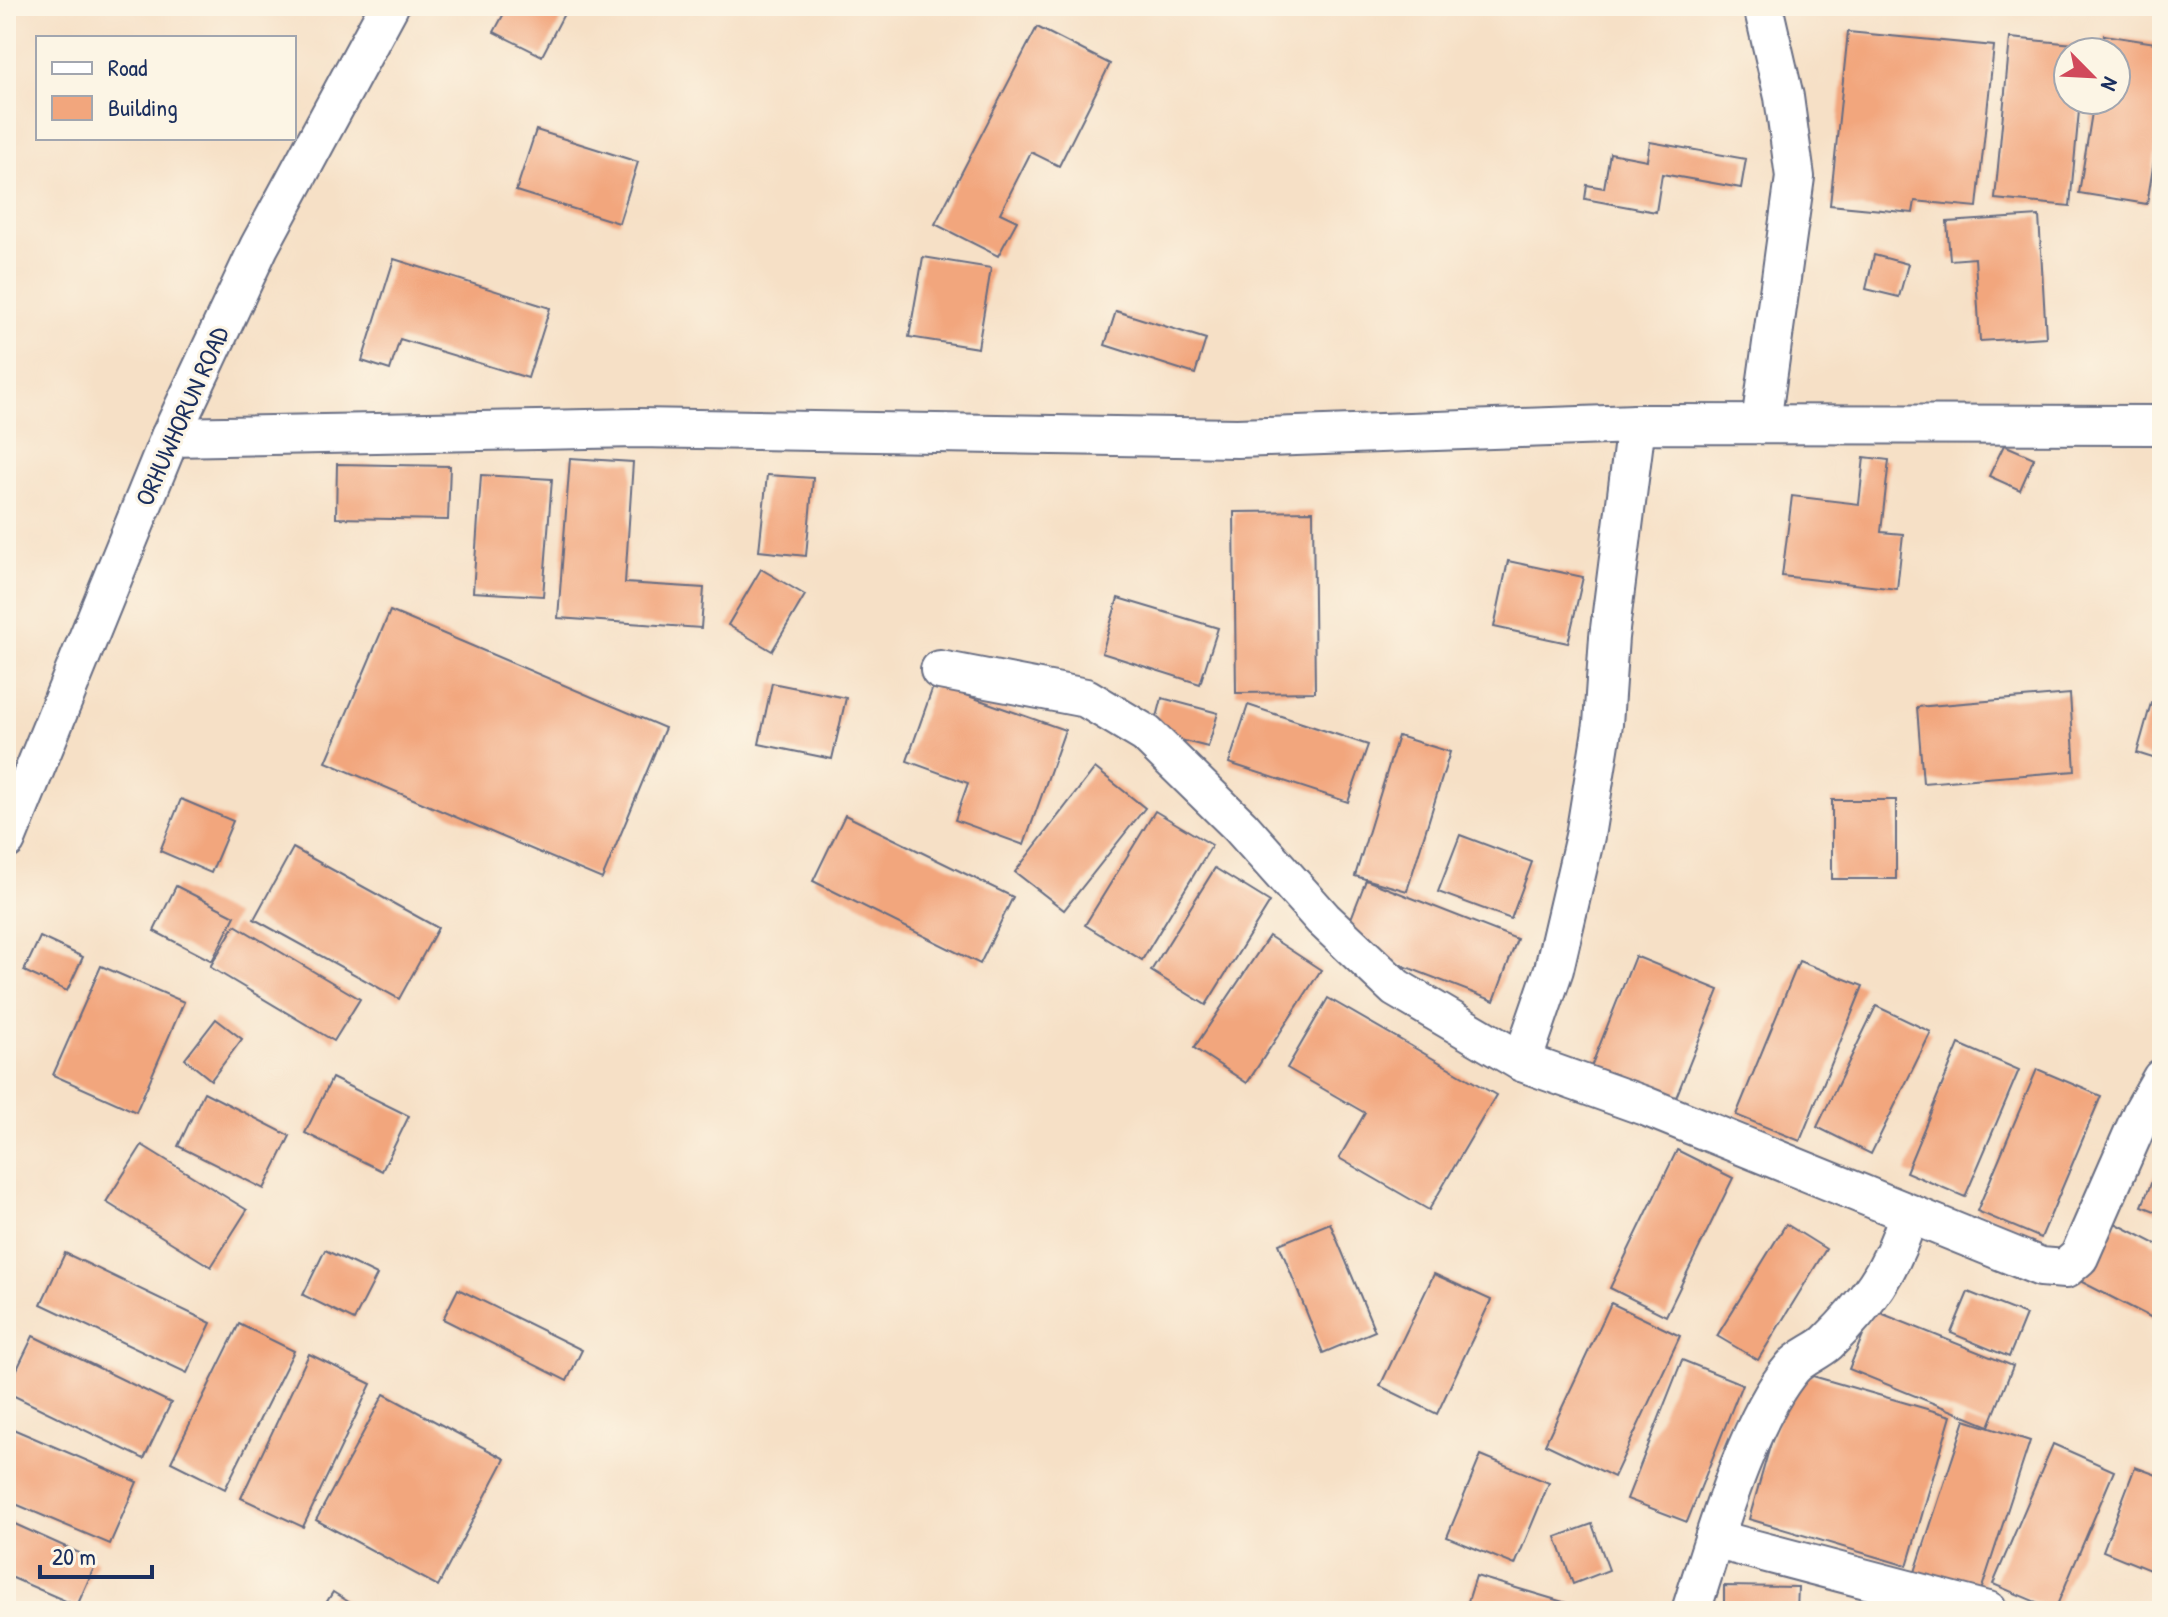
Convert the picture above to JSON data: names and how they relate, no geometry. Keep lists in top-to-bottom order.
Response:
{
  "streets": {
    "street": ["ORHUWHORUN ROAD"]
  },
  "legend": ["Road", "Building"],
  "scale_bar": "20 m",
  "north": "bottom right"
}
